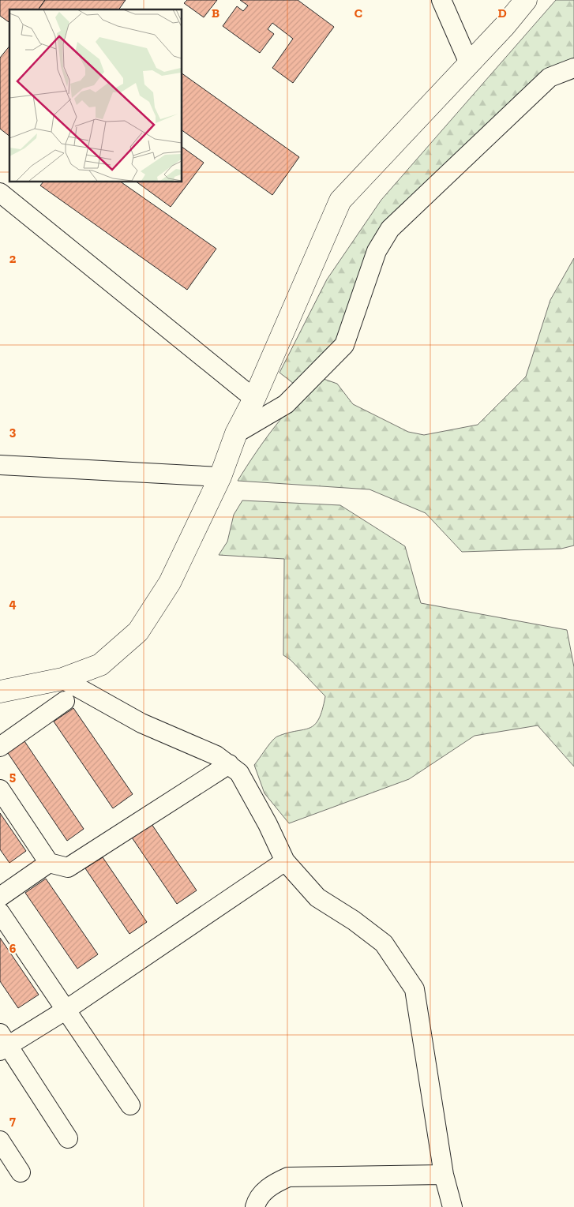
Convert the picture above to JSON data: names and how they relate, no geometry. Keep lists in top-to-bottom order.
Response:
{
  "grid": {
    "columns": ["B", "C", "D"],
    "rows": [
      "2",
      "3",
      "4",
      "5",
      "6",
      "7"
    ]
  }
}
